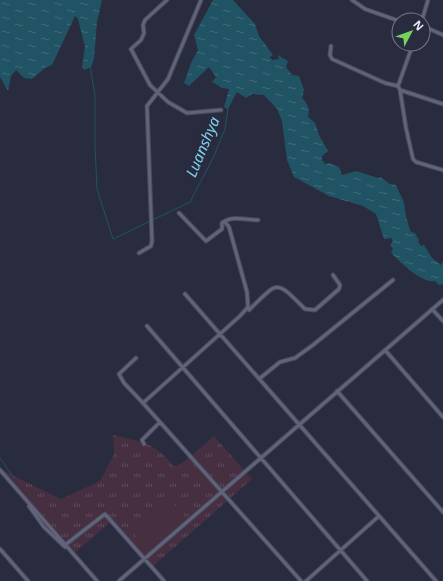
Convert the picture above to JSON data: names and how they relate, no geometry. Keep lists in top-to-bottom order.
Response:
{
  "water": ["Luanshya"],
  "north": "top right"
}
